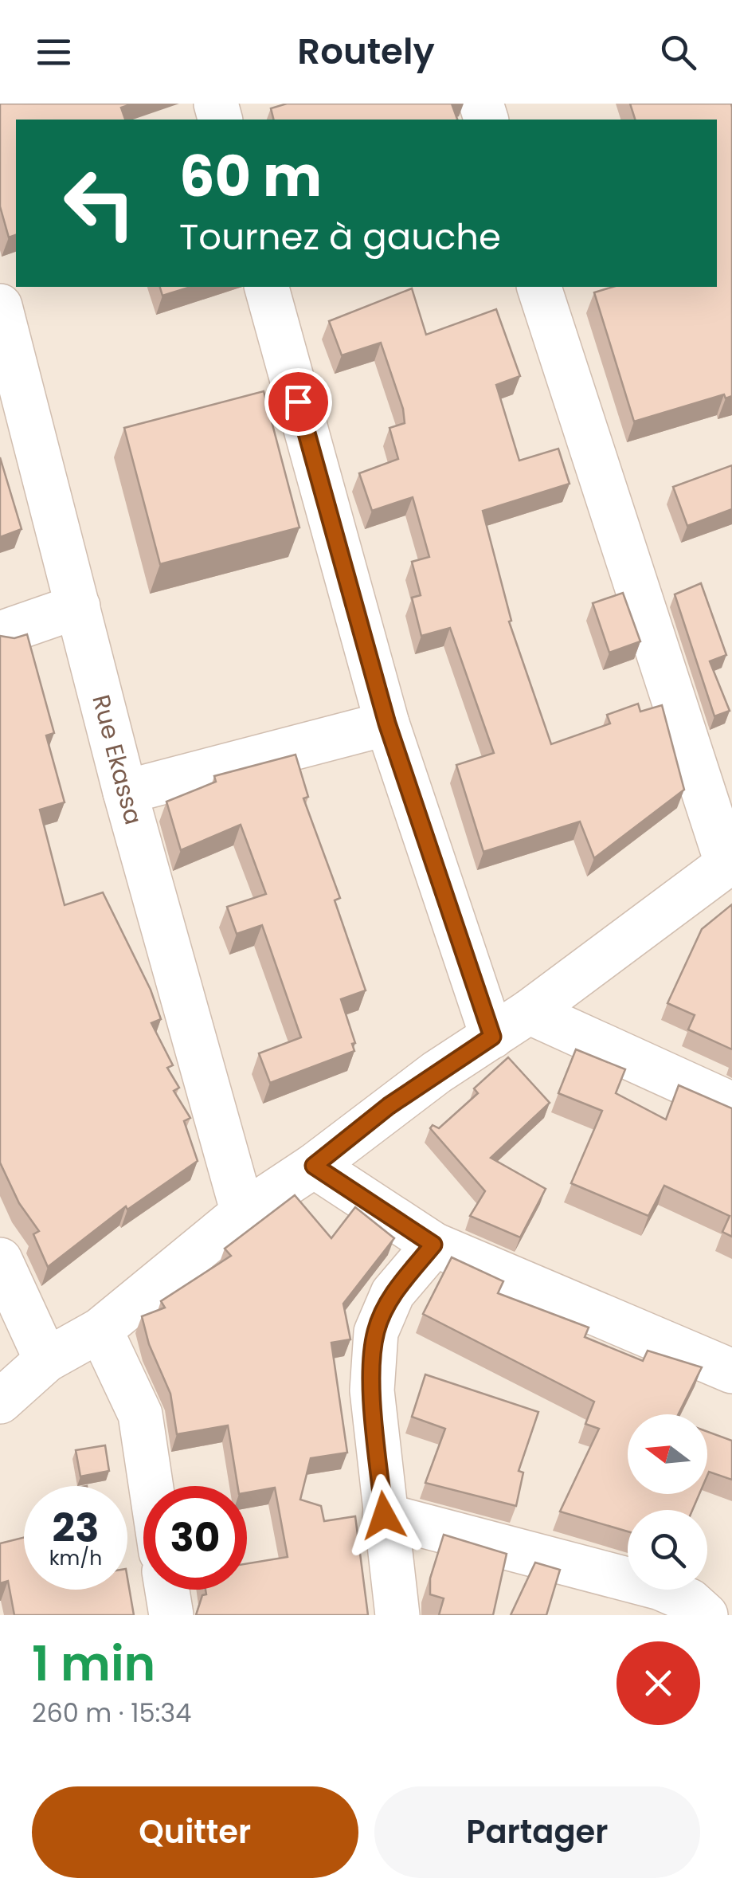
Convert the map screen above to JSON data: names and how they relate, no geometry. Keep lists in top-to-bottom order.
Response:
{
  "streets": {
    "street": ["Rue Ekassa"]
  },
  "north": "left",
  "page": {
    "header": "Routely",
    "turn": ["60 m", "Tournez à gauche"],
    "speed": "23 km/h",
    "limit": "30",
    "heading": ["1 min", "260 m · 15:34"],
    "buttons": ["Quitter", "Partager"]
  }
}
